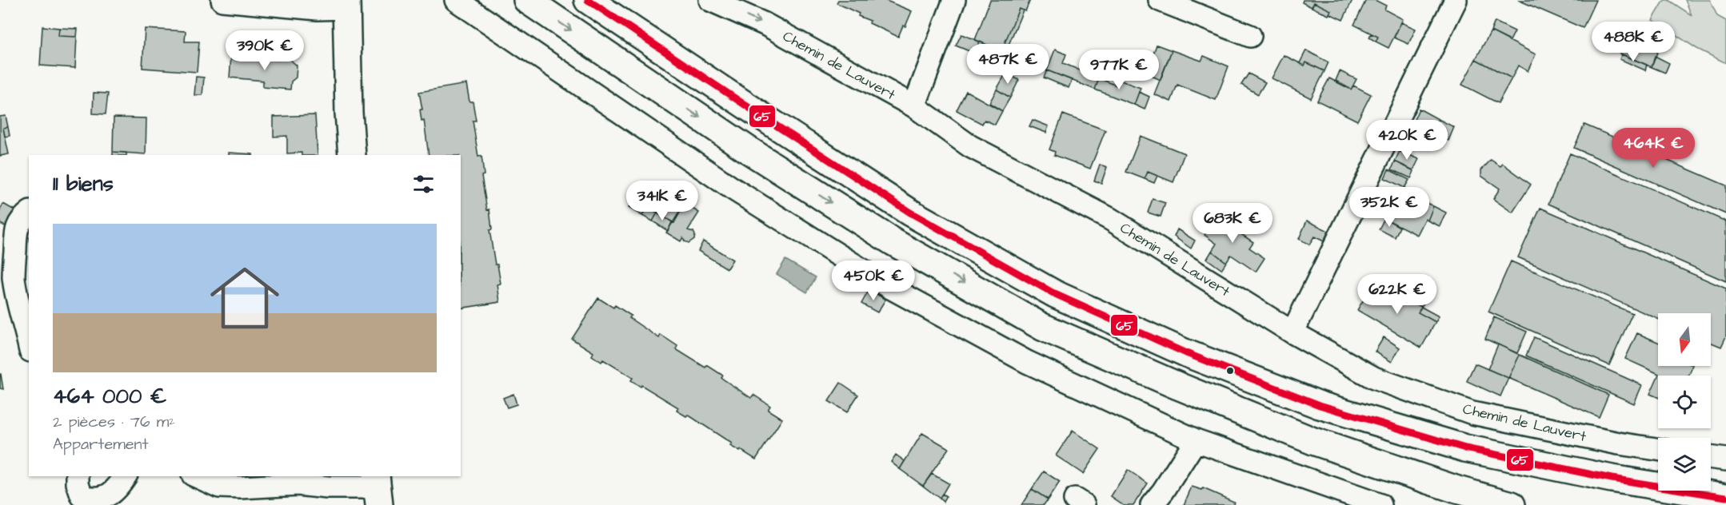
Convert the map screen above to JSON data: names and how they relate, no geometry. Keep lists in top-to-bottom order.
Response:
{
  "streets": {
    "street": ["Chemin de Lauvert"]
  },
  "lines": ["transit line 65"],
  "north": "bottom",
  "page": {
    "price": [
      "488K €",
      "390K €",
      "487K €",
      "977K €",
      "420K €",
      "464K €",
      "341K €",
      "352K €",
      "683K €",
      "450K €",
      "622K €"
    ],
    "heading": "11 biens",
    "list": [
      {
        "name": "464 000 €",
        "note": "2 pièces · 76 m² · Appartement"
      }
    ]
  }
}
